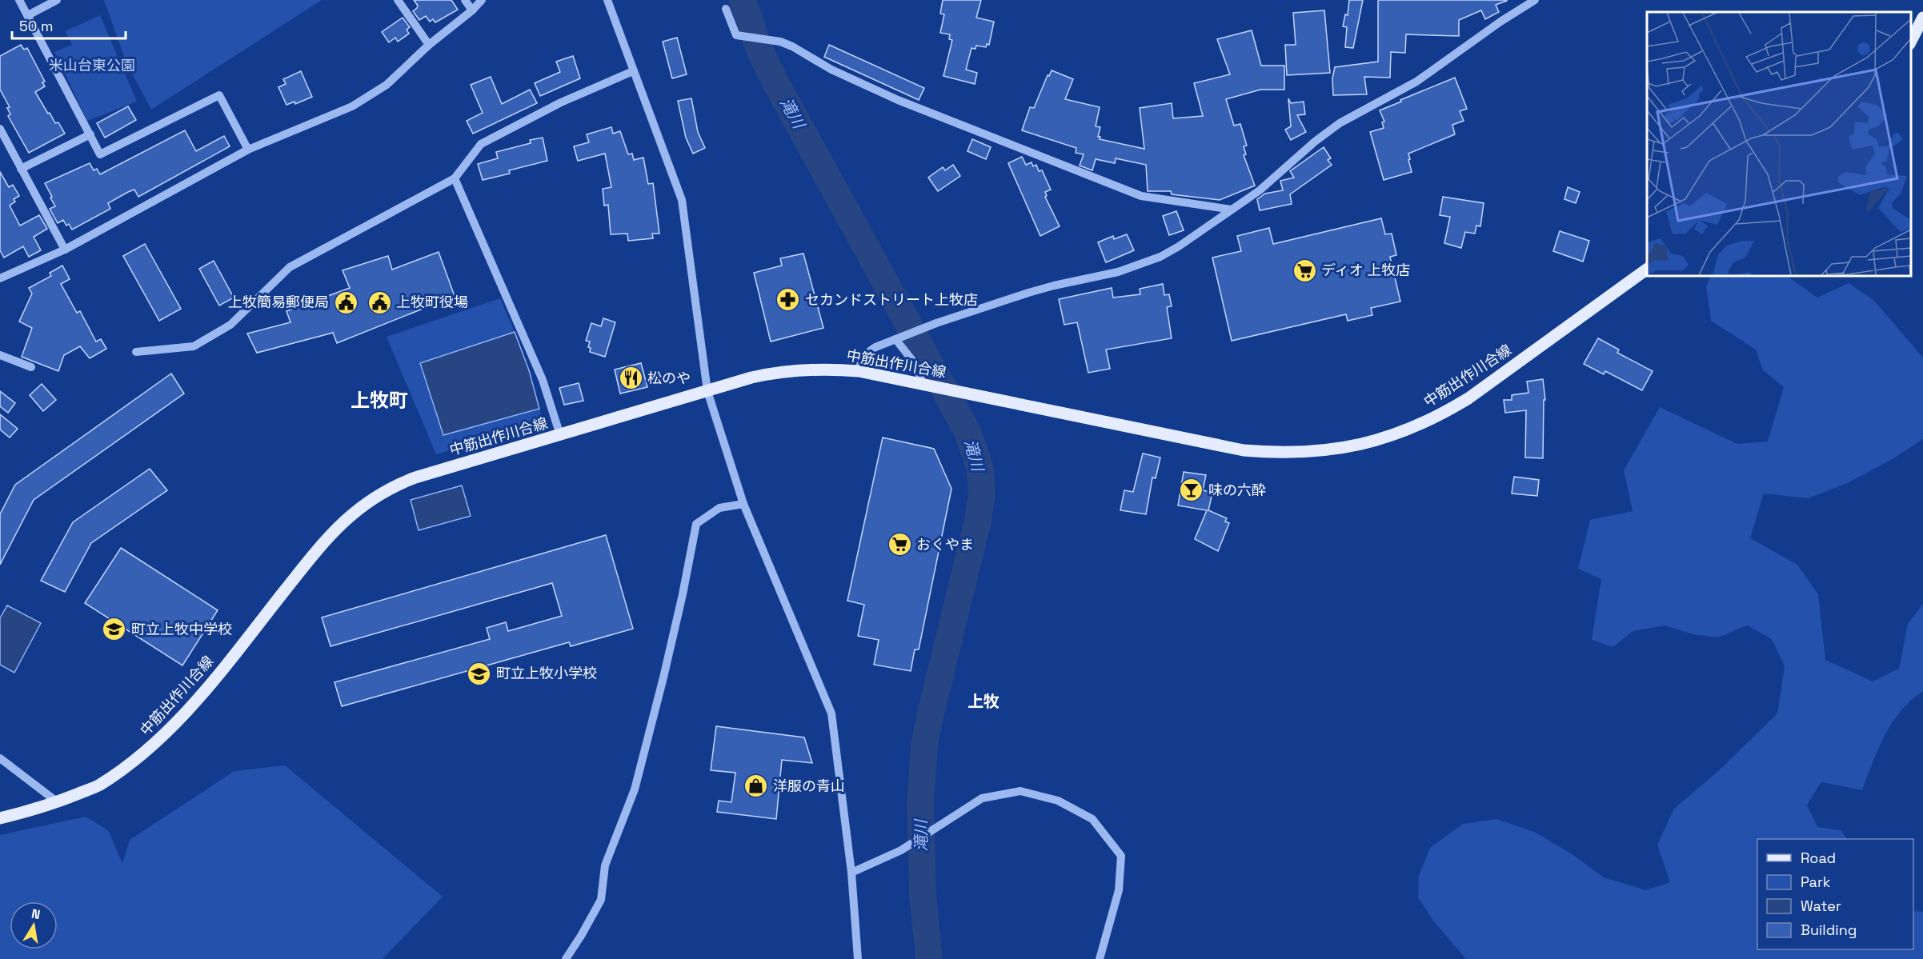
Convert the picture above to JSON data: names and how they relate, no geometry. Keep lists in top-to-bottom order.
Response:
{
  "streets": {
    "main road": ["中筋出作川合線"]
  },
  "districts": ["上牧町", "上牧"],
  "water": ["滝川"],
  "parks": ["米山台東公園"],
  "places": {
    "supermarket": ["ディオ 上牧店", "おくやま"],
    "pharmacy": ["セカンドストリート上牧店"],
    "public building": ["上牧簡易郵便局", "上牧町役場"],
    "restaurant": ["松のや"],
    "bar": ["味の六酔"],
    "school or university": ["町立上牧中学校", "町立上牧小学校"],
    "shop": ["洋服の青山"]
  },
  "legend": [
    "Road",
    "Park",
    "Water",
    "Building"
  ],
  "scale_bar": "50 m",
  "north": "top"
}
